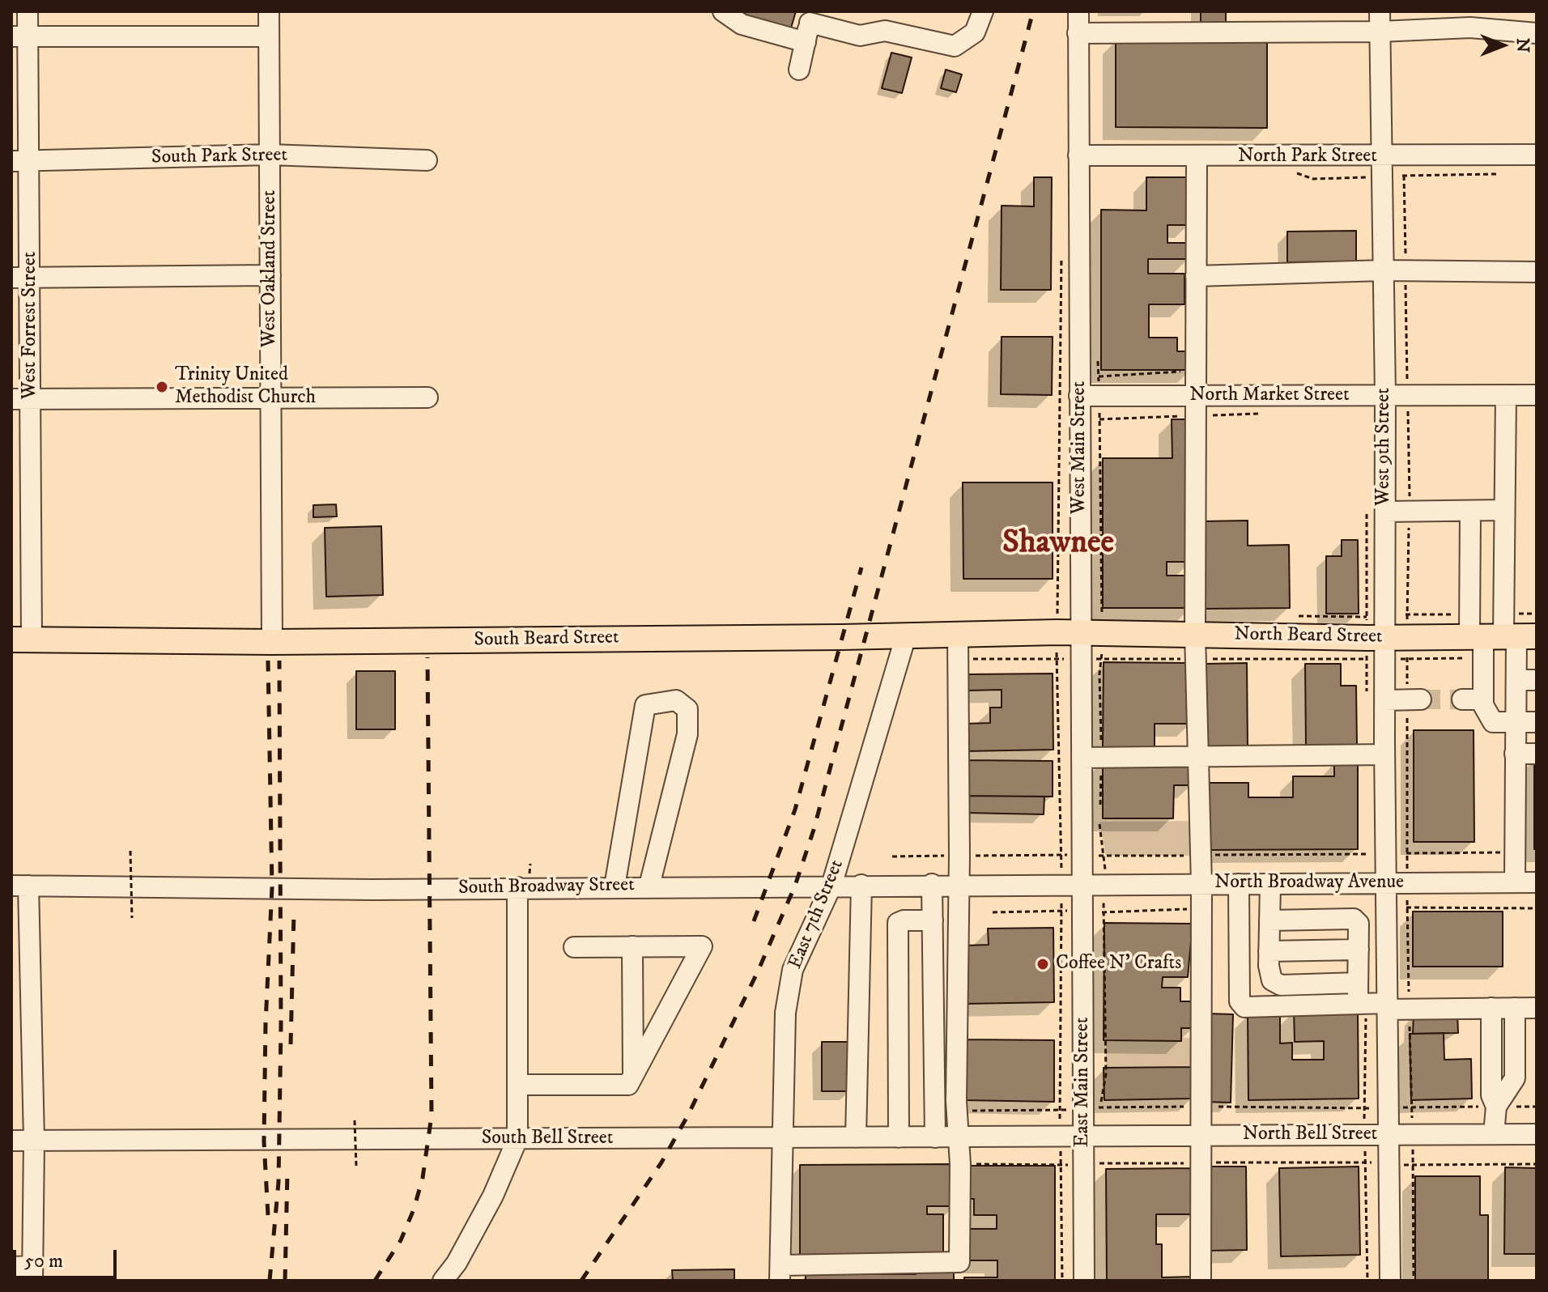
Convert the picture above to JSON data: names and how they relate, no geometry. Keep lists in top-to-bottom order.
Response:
{
  "streets": {
    "main road": ["North Beard Street", "South Beard Street"],
    "street": [
      "South Park Street",
      "North Park Street",
      "West Oakland Street",
      "West Forrest Street",
      "North Market Street",
      "West 9th Street",
      "West Main Street",
      "North Broadway Avenue",
      "South Broadway Street",
      "East 7th Street",
      "East Main Street",
      "North Bell Street",
      "South Bell Street"
    ]
  },
  "crossings": [
    ["South Park Street", "West Oakland Street"],
    ["South Park Street", "West Forrest Street"],
    ["North Park Street", "West 9th Street"],
    ["North Park Street", "West Main Street"],
    ["West Oakland Street", "South Beard Street"],
    ["West Forrest Street", "South Beard Street"],
    ["North Market Street", "West 9th Street"],
    ["North Market Street", "West Main Street"],
    ["West 9th Street", "North Beard Street"],
    ["West 9th Street", "North Broadway Avenue"],
    ["West 9th Street", "North Bell Street"],
    ["West Main Street", "North Beard Street"],
    ["West Main Street", "South Beard Street"],
    ["West Main Street", "North Broadway Avenue"],
    ["West Main Street", "South Broadway Street"],
    ["West Main Street", "East Main Street"],
    ["North Beard Street", "South Beard Street"],
    ["South Beard Street", "East 7th Street"],
    ["North Broadway Avenue", "South Broadway Street"],
    ["North Broadway Avenue", "East Main Street"],
    ["South Broadway Street", "East 7th Street"],
    ["South Broadway Street", "East Main Street"],
    ["East 7th Street", "South Bell Street"],
    ["East Main Street", "North Bell Street"],
    ["East Main Street", "South Bell Street"],
    ["North Bell Street", "South Bell Street"]
  ],
  "districts": ["Shawnee"],
  "places": ["Trinity United Methodist Church", "Coffee N' Crafts"],
  "scale_bar": "50 m",
  "north": "right"
}
